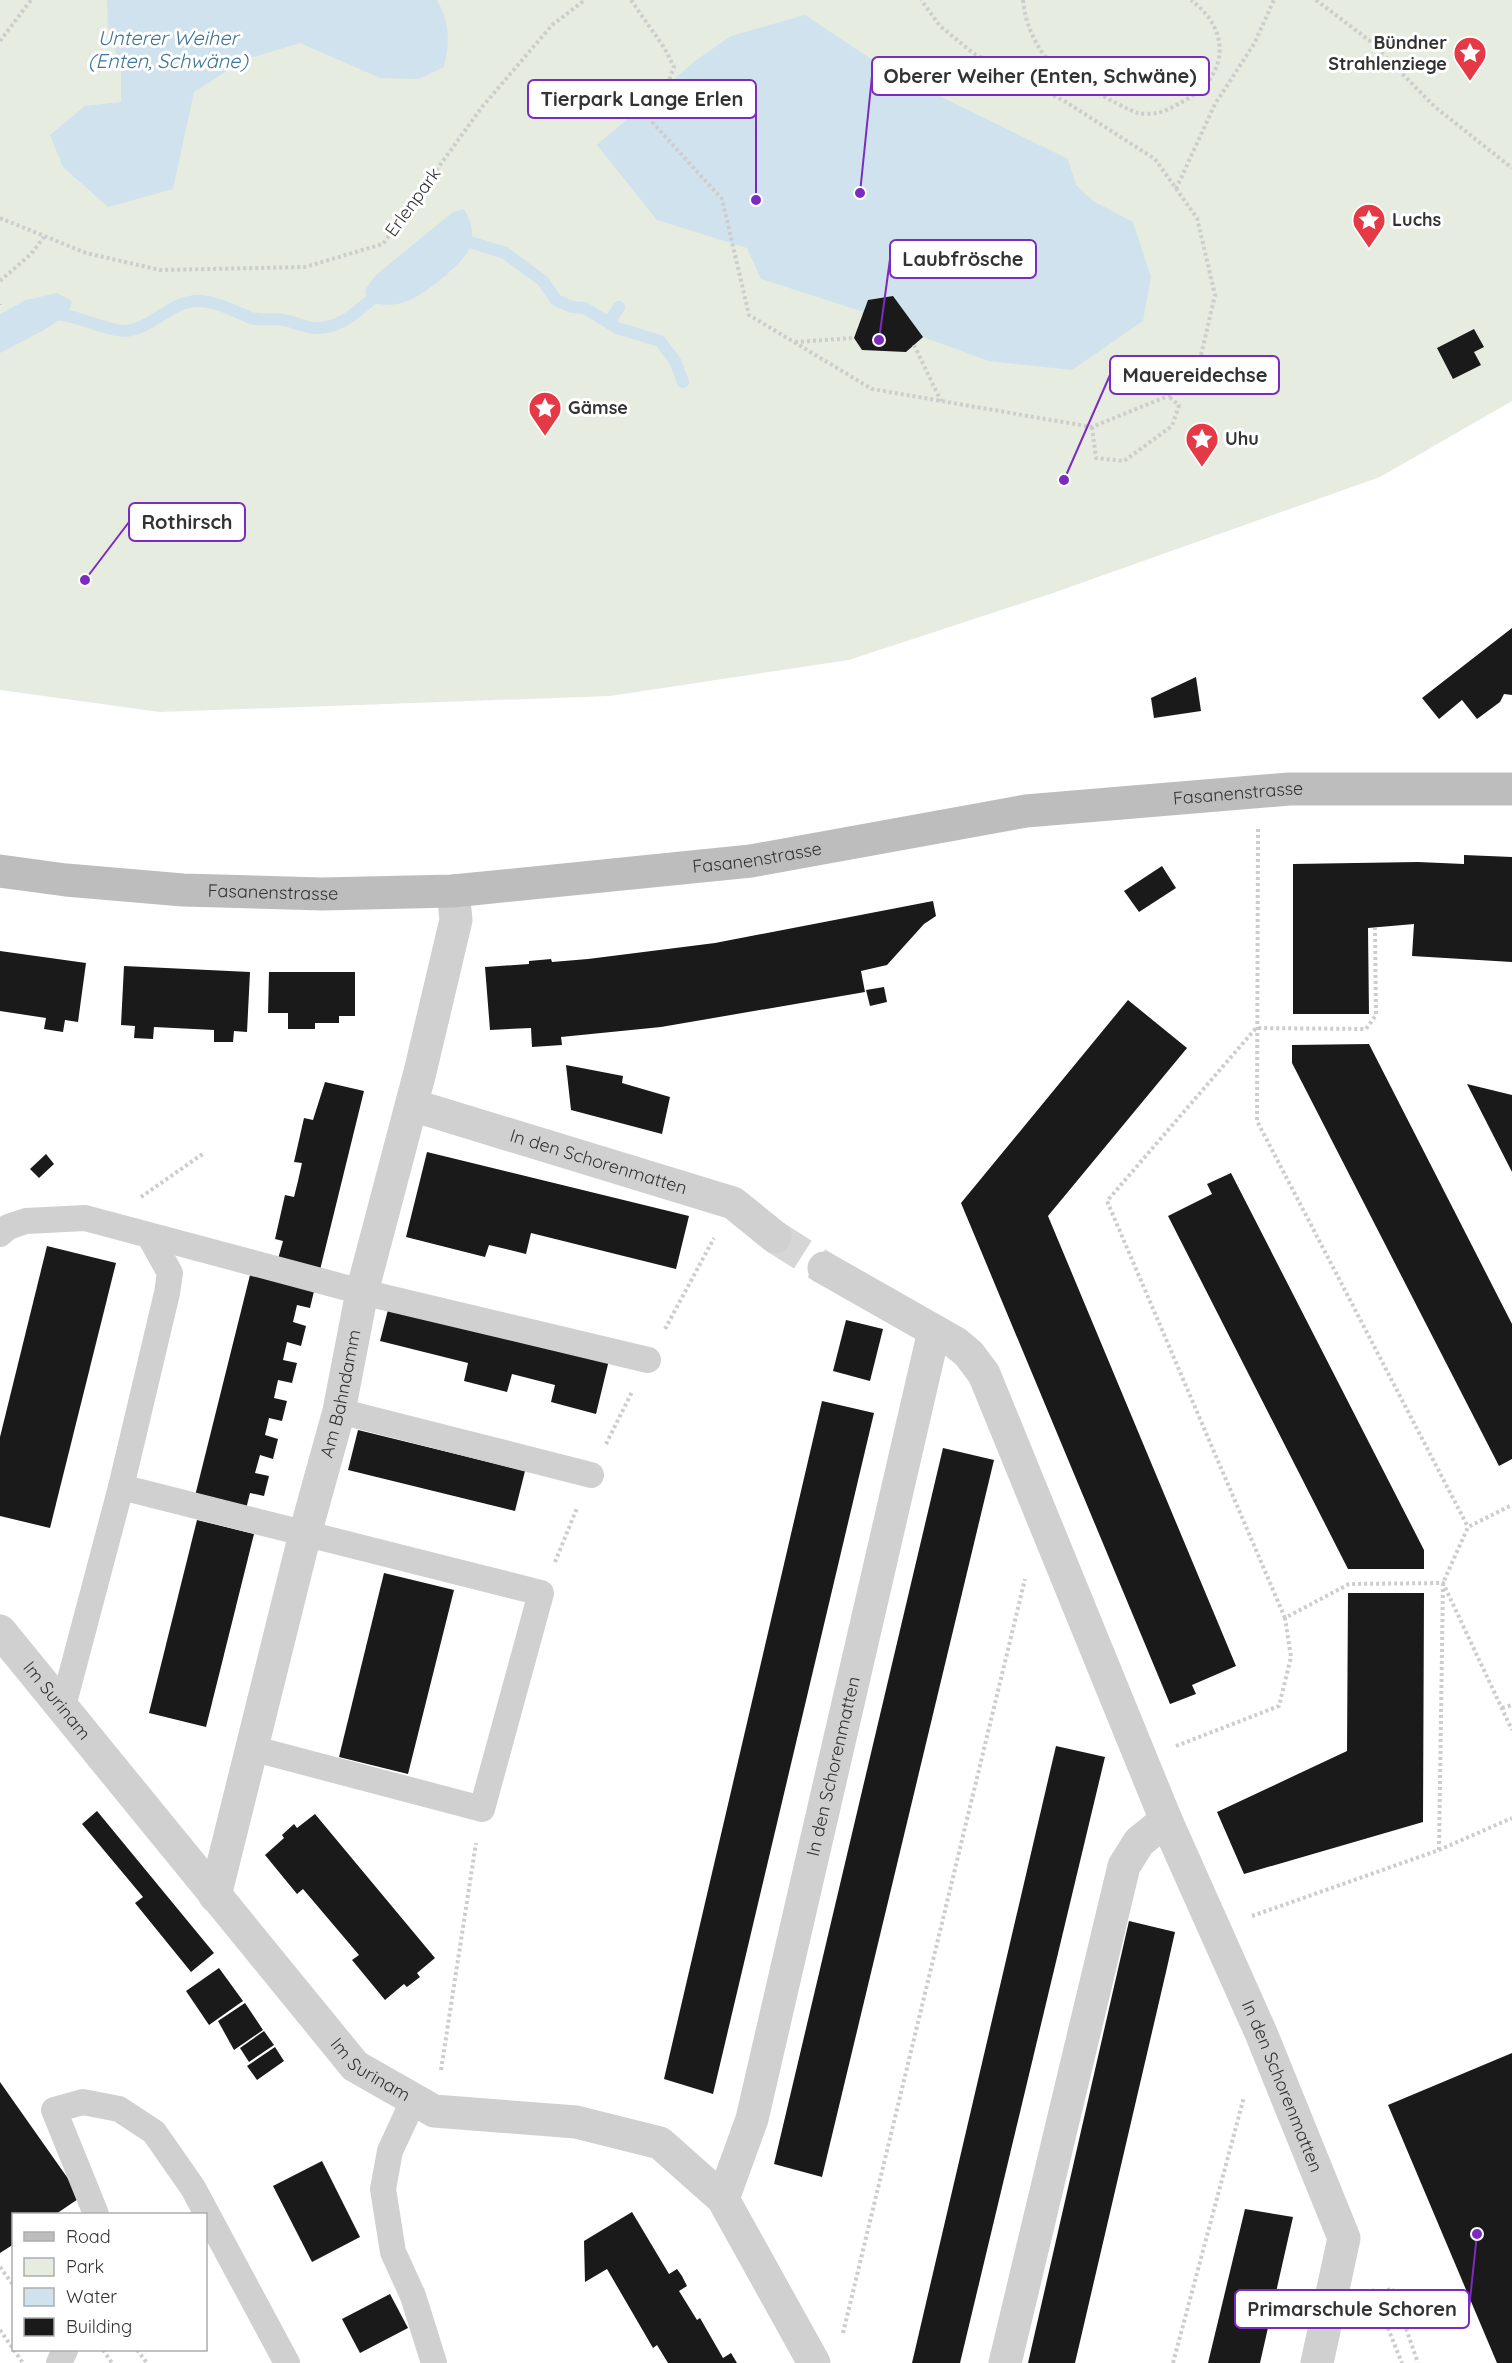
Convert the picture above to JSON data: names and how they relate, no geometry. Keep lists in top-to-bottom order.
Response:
{
  "streets": {
    "main road": ["Fasanenstrasse"],
    "street": ["In den Schorenmatten", "Am Bahndamm", "Im Surinam"],
    "path": ["Erlenpark"]
  },
  "crossings": [
    ["Fasanenstrasse", "Am Bahndamm"],
    ["In den Schorenmatten", "Am Bahndamm"],
    ["In den Schorenmatten", "Im Surinam"],
    ["Am Bahndamm", "Im Surinam"]
  ],
  "water": ["Unterer Weiher (Enten, Schwäne)"],
  "places": {
    "place": [
      "Bündner Strahlenziege",
      "Luchs",
      "Gämse",
      "Uhu"
    ],
    "other": [
      "Oberer Weiher (Enten, Schwäne)",
      "Tierpark Lange Erlen",
      "Laubfrösche",
      "Mauereidechse",
      "Rothirsch",
      "Primarschule Schoren"
    ]
  },
  "legend": [
    "Road",
    "Park",
    "Water",
    "Building"
  ]
}
